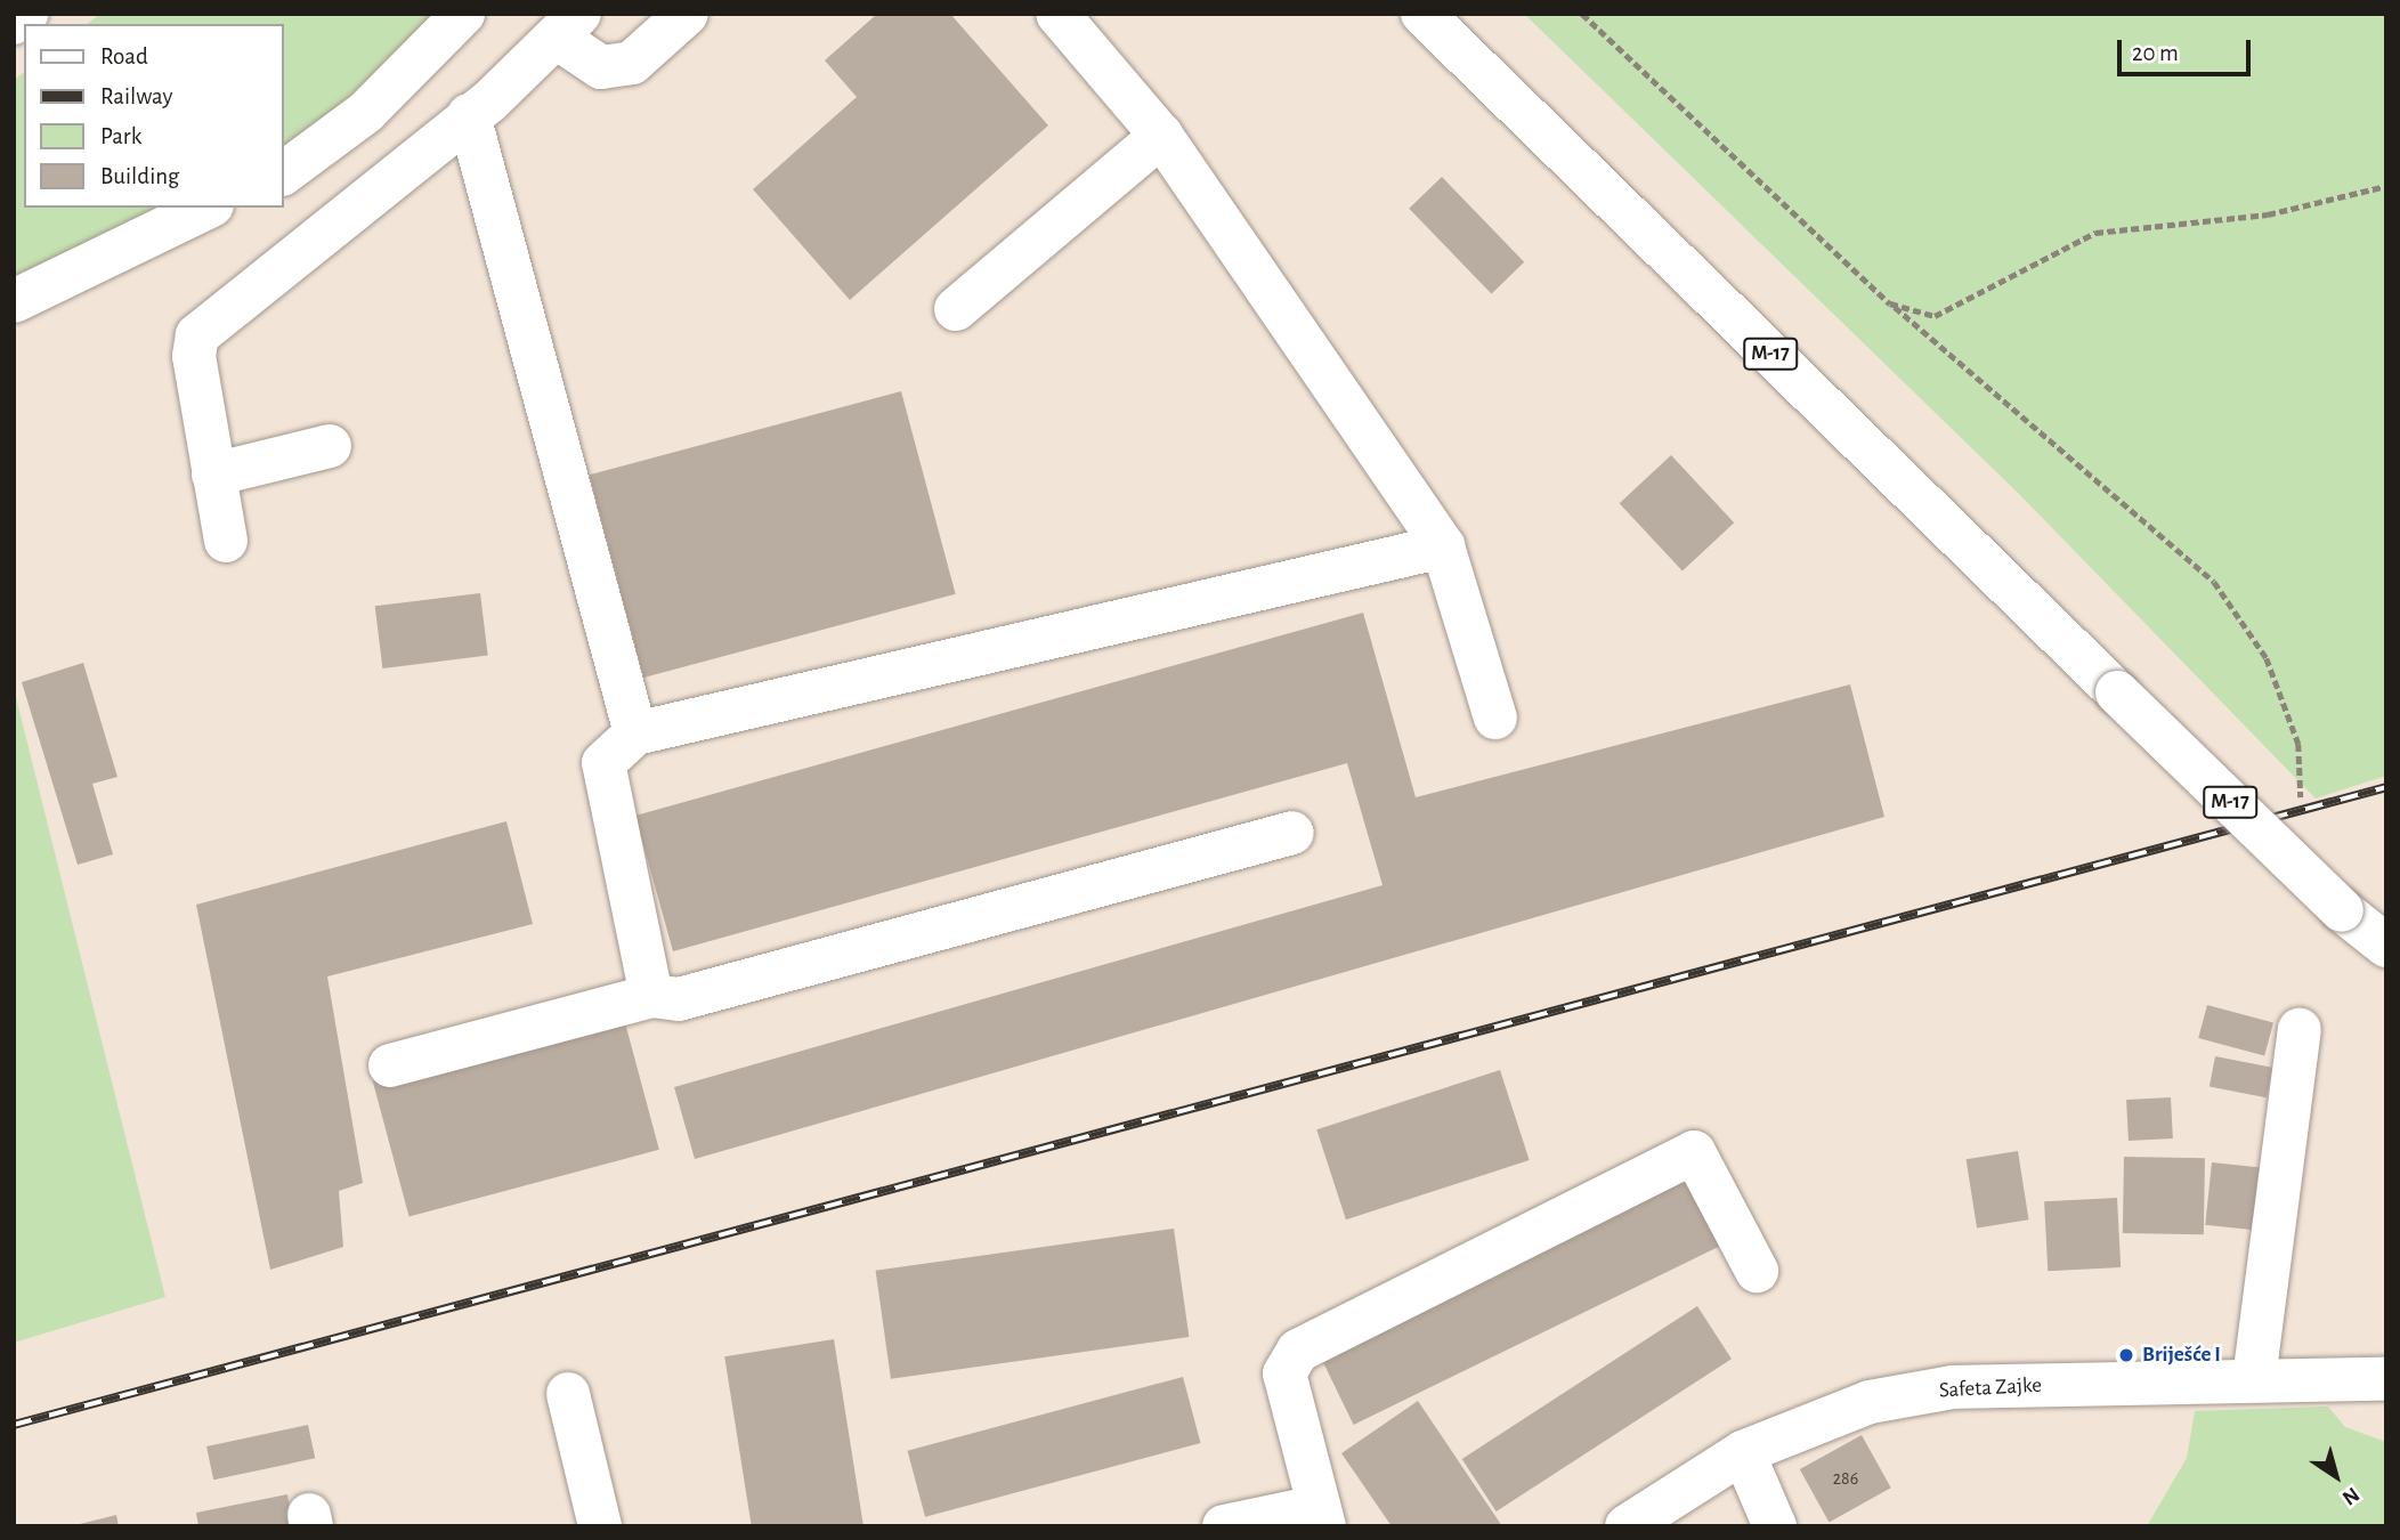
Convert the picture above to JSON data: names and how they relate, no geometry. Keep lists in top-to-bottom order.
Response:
{
  "streets": {
    "main road": ["M-17", "Safeta Zajke"]
  },
  "places": ["Briješće I"],
  "house_numbers": ["286"],
  "legend": [
    "Road",
    "Railway",
    "Park",
    "Building"
  ],
  "scale_bar": "20 m",
  "north": "bottom right"
}
